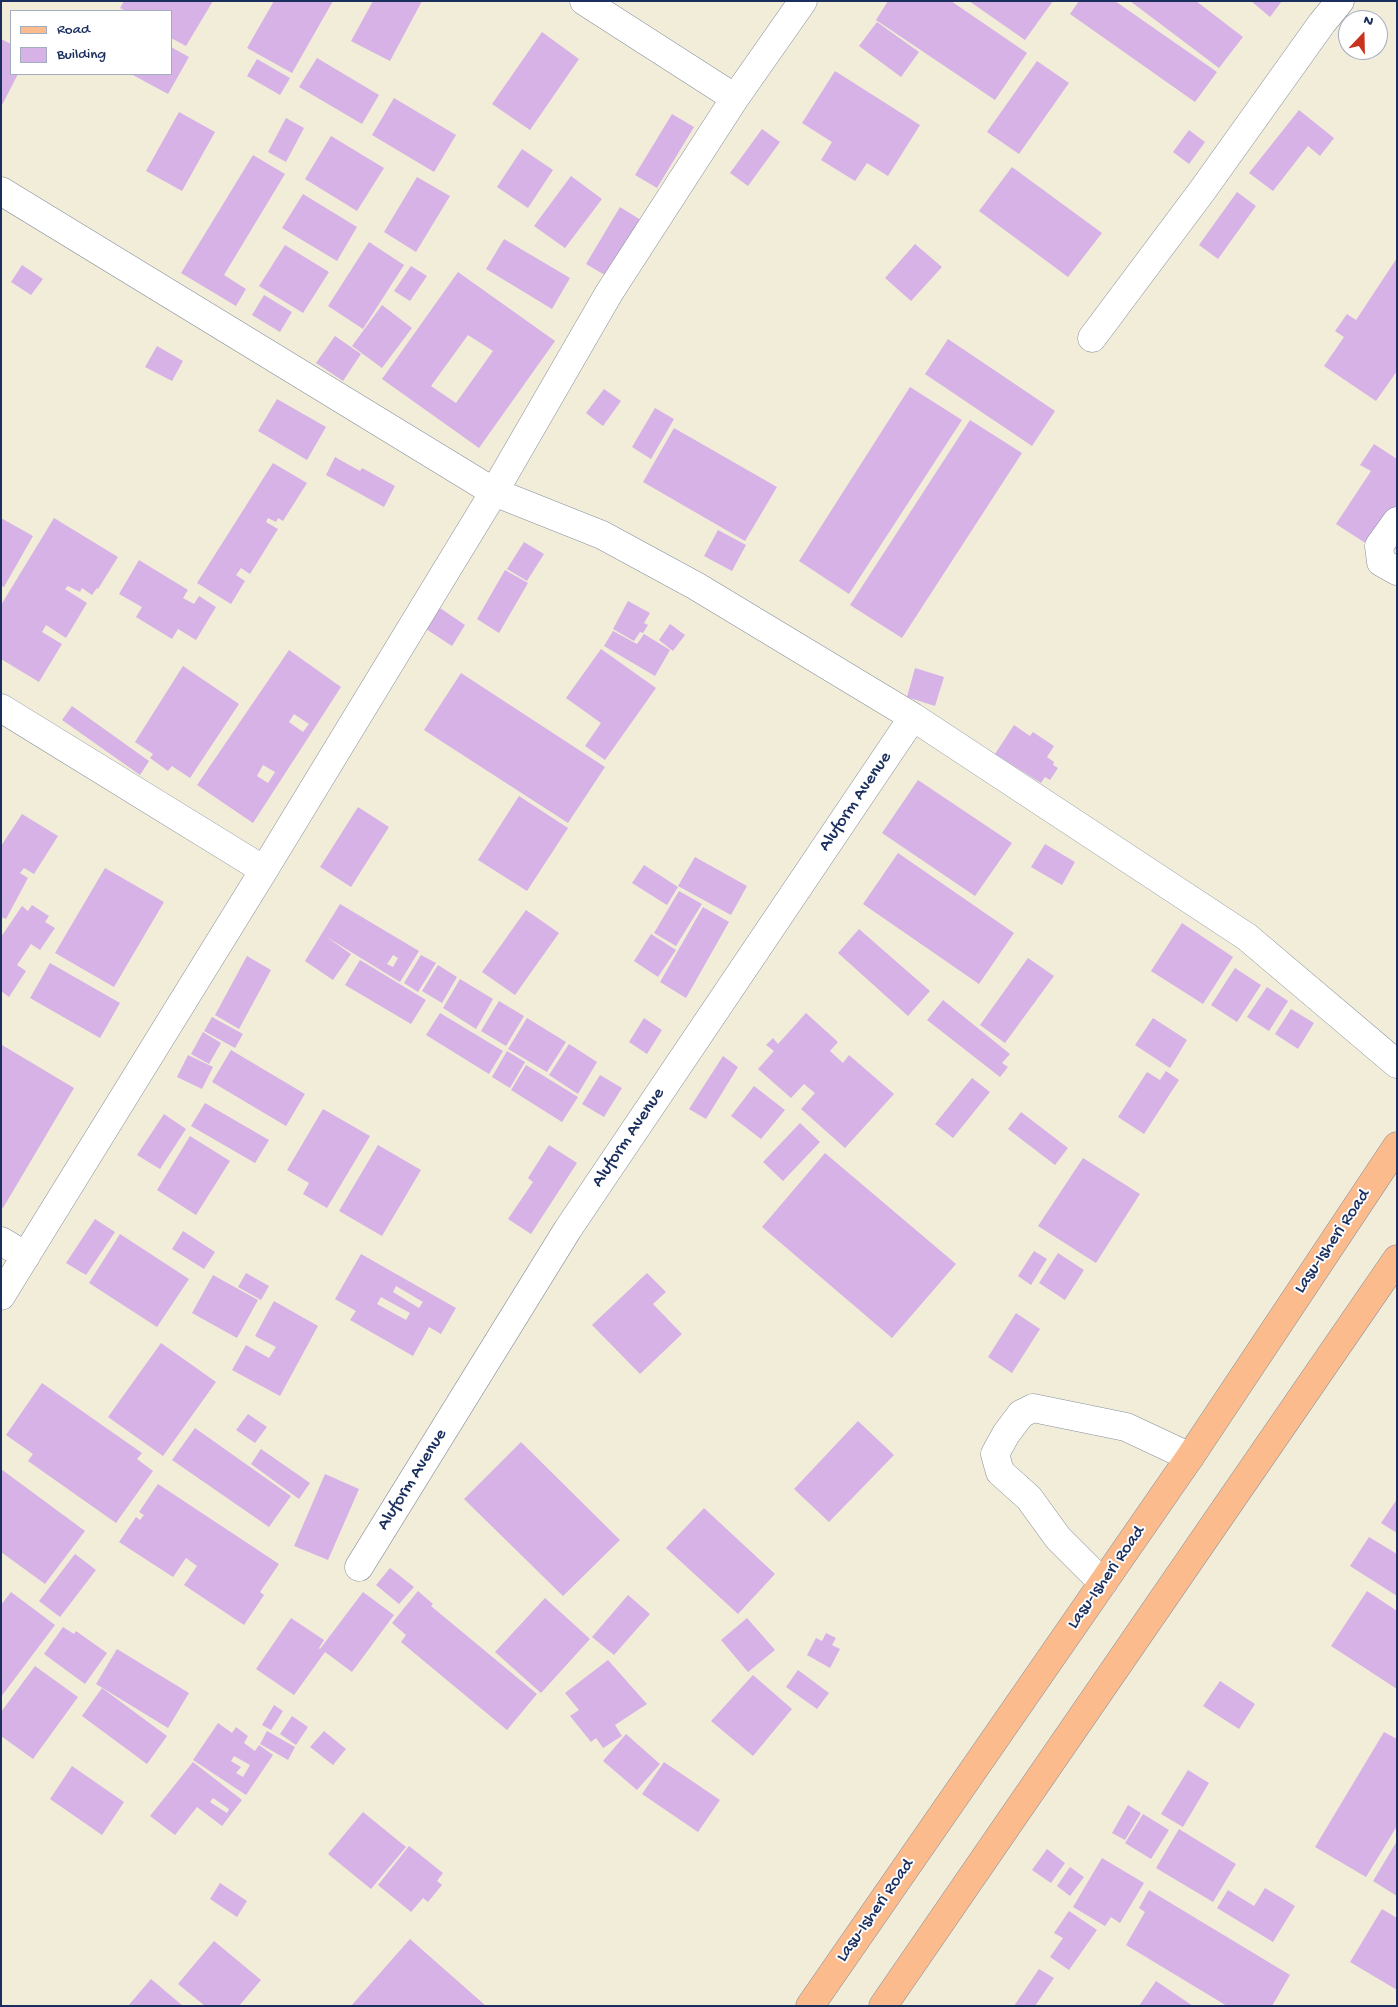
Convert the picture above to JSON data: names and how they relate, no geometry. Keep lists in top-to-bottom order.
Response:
{
  "streets": {
    "main road": ["Lasu-Isheri Road"],
    "street": ["Aluform Avenue"]
  },
  "legend": ["Road", "Building"],
  "north": "top"
}
